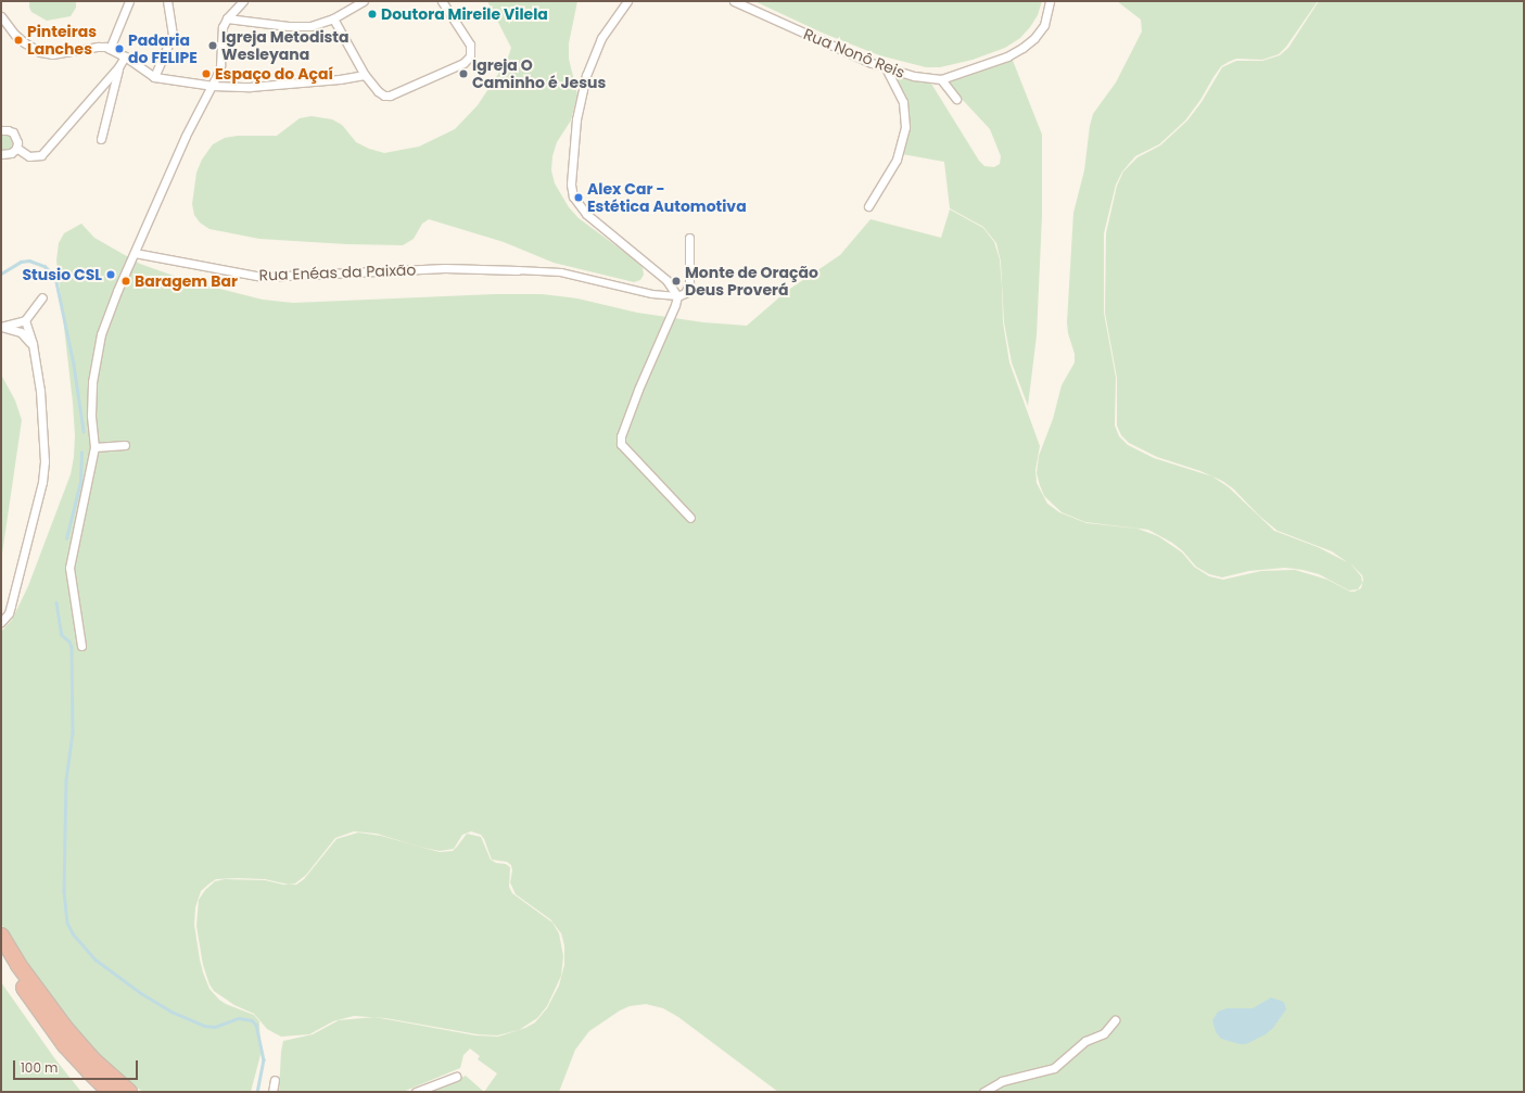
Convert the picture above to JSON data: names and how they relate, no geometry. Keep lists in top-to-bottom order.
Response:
{
  "streets": {
    "street": ["Rua Nonô Reis", "Rua Enéas da Paixão"]
  },
  "places": [
    "Doutora Mireile Vilela",
    "Pinteiras Lanches",
    "Igreja Metodista Wesleyana",
    "Padaria do FELIPE",
    "Espaço do Açaí",
    "Igreja O Caminho é Jesus",
    "Alex Car - Estética Automotiva",
    "Stusio CSL",
    "Baragem Bar",
    "Monte de Oração Deus Proverá"
  ],
  "scale_bar": "100 m"
}
